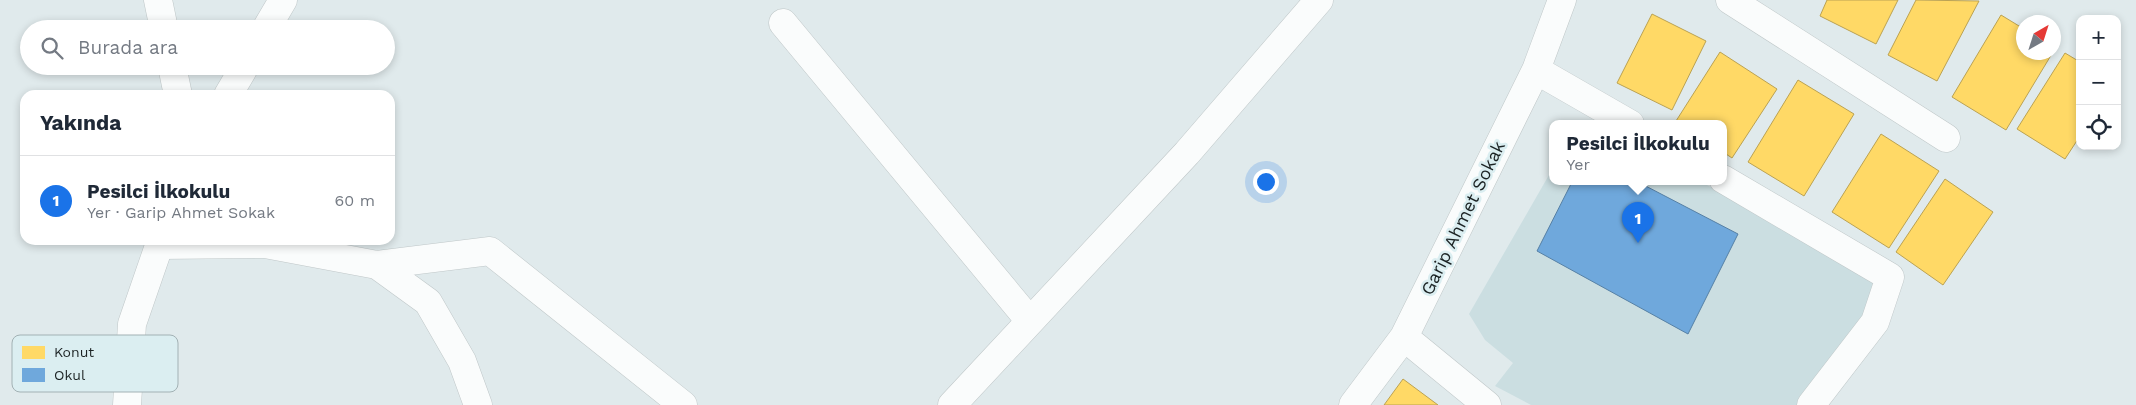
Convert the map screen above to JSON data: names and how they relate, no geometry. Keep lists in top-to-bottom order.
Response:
{
  "streets": {
    "street": ["Garip Ahmet Sokak"]
  },
  "legend": ["Konut", "Okul"],
  "north": "top right",
  "page": {
    "map_buttons": ["+", "−"],
    "search": "Burada ara",
    "heading": "Yakında",
    "popup": ["Pesilci İlkokulu", "Yer"],
    "list": [
      {
        "mark": "1",
        "name": "Pesilci İlkokulu",
        "note": "Yer · Garip Ahmet Sokak",
        "value": "60 m"
      }
    ],
    "pins": "1"
  }
}
